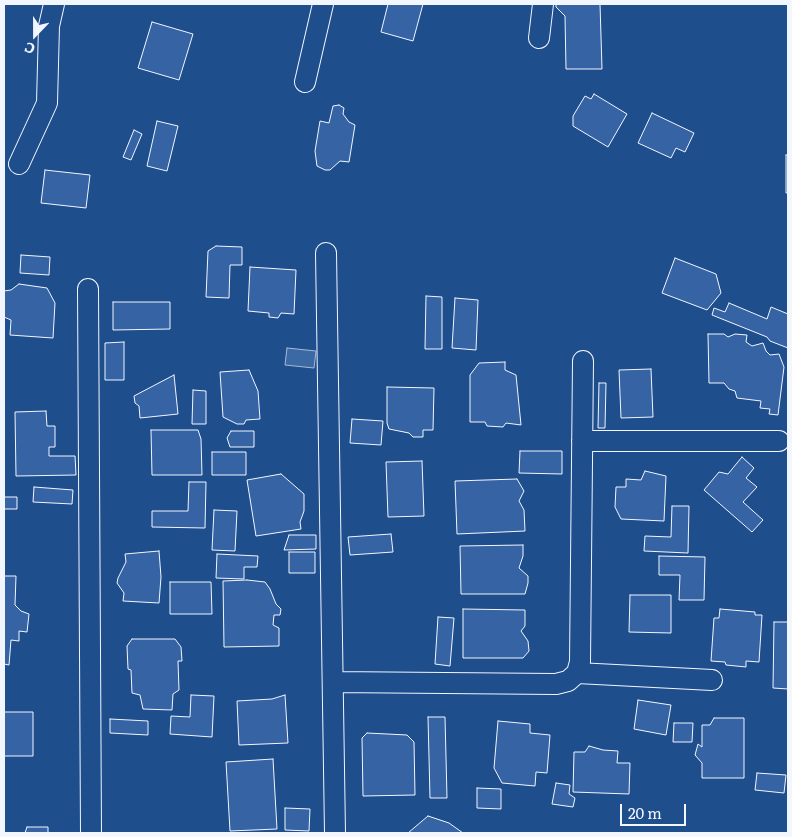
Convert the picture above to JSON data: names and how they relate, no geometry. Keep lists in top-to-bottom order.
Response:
{
  "scale_bar": "20 m",
  "north": "bottom"
}
